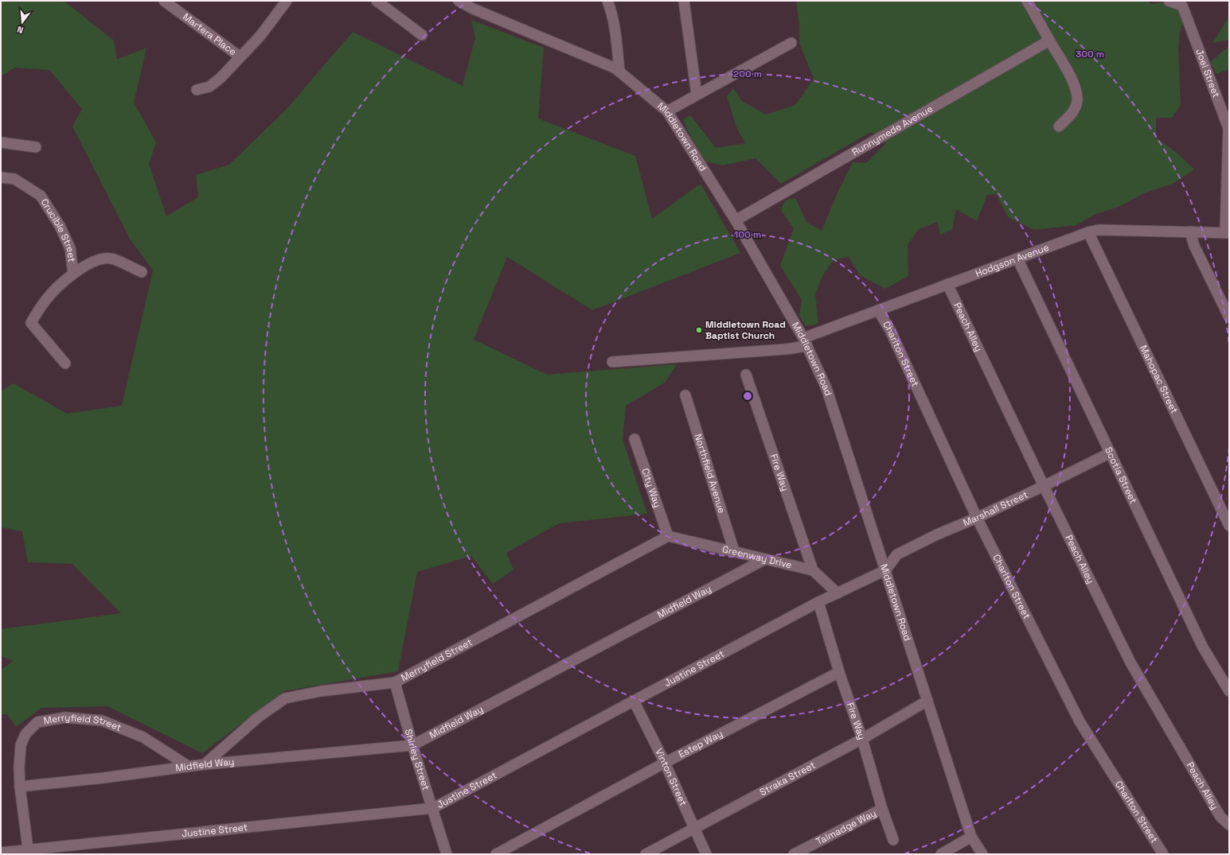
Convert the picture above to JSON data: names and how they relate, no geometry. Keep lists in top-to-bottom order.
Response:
{
  "streets": {
    "street": [
      "Martera Place",
      "Joel Street",
      "Runnymede Avenue",
      "Middletown Road",
      "Crucible Street",
      "Hodgson Avenue",
      "Peach Alley",
      "Charlton Street",
      "Mahopac Street",
      "Fire Way",
      "Northfield Avenue",
      "Scotia Street",
      "City Way",
      "Marshall Street",
      "Greenway Drive",
      "Midfield Way",
      "Merryfield Street",
      "Justine Street",
      "Estep Way",
      "Shirley Street",
      "Vinton Street",
      "Straka Street",
      "Talmadge Way"
    ]
  },
  "crossings": [
    ["Joel Street", "Hodgson Avenue"],
    ["Runnymede Avenue", "Middletown Road"],
    ["Middletown Road", "Hodgson Avenue"],
    ["Middletown Road", "Marshall Street"],
    ["Middletown Road", "Justine Street"],
    ["Middletown Road", "Straka Street"],
    ["Hodgson Avenue", "Peach Alley"],
    ["Hodgson Avenue", "Charlton Street"],
    ["Hodgson Avenue", "Mahopac Street"],
    ["Hodgson Avenue", "Scotia Street"],
    ["Peach Alley", "Marshall Street"],
    ["Charlton Street", "Marshall Street"],
    ["Fire Way", "Greenway Drive"],
    ["Fire Way", "Justine Street"],
    ["Fire Way", "Estep Way"],
    ["Fire Way", "Straka Street"],
    ["Fire Way", "Talmadge Way"],
    ["Northfield Avenue", "Greenway Drive"],
    ["Scotia Street", "Marshall Street"],
    ["City Way", "Greenway Drive"],
    ["City Way", "Merryfield Street"],
    ["Marshall Street", "Justine Street"],
    ["Greenway Drive", "Midfield Way"],
    ["Greenway Drive", "Merryfield Street"],
    ["Greenway Drive", "Justine Street"],
    ["Midfield Way", "Merryfield Street"],
    ["Midfield Way", "Shirley Street"],
    ["Merryfield Street", "Justine Street"],
    ["Merryfield Street", "Shirley Street"],
    ["Justine Street", "Shirley Street"],
    ["Justine Street", "Vinton Street"],
    ["Estep Way", "Vinton Street"],
    ["Vinton Street", "Straka Street"]
  ],
  "places": ["Middletown Road Baptist Church"],
  "north": "bottom",
  "rings": ["300 m", "200 m", "100 m"]
}
